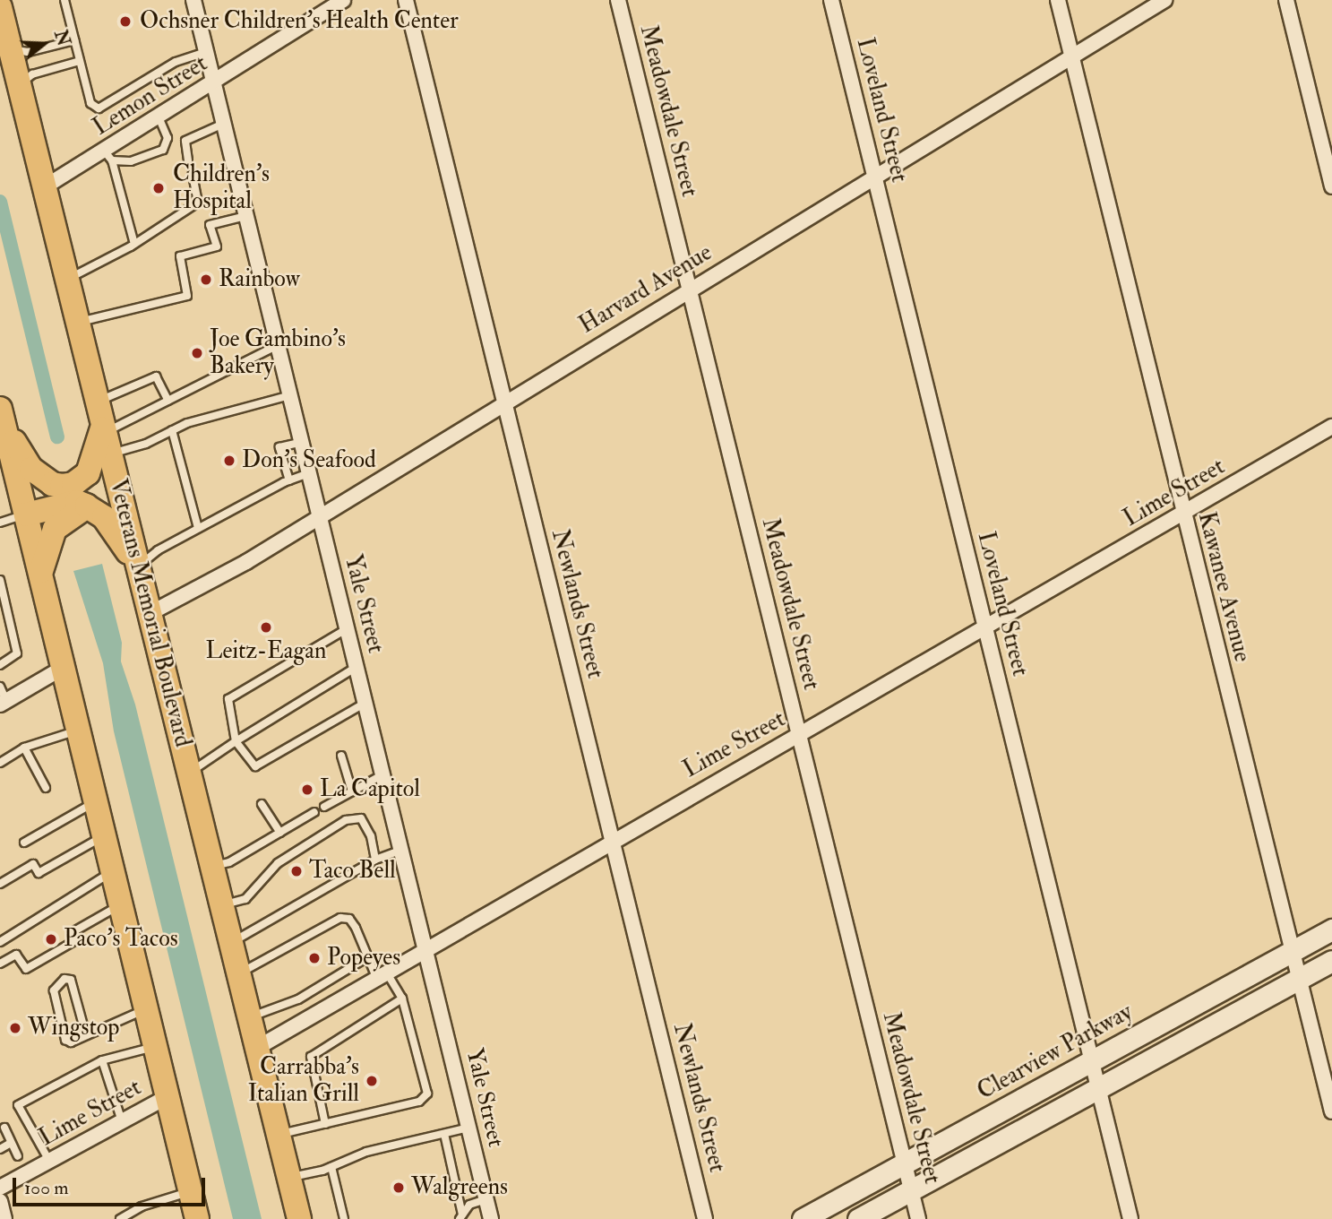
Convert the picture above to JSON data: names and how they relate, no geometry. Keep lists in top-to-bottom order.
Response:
{
  "streets": {
    "main road": ["Veterans Memorial Boulevard", "Clearview Parkway"],
    "street": [
      "Lemon Street",
      "Loveland Street",
      "Meadowdale Street",
      "Harvard Avenue",
      "Lime Street",
      "Kawanee Avenue",
      "Yale Street",
      "Newlands Street"
    ]
  },
  "crossings": [
    ["Lemon Street", "Yale Street"],
    ["Lemon Street", "Veterans Memorial Boulevard"],
    ["Loveland Street", "Harvard Avenue"],
    ["Loveland Street", "Lime Street"],
    ["Loveland Street", "Clearview Parkway"],
    ["Meadowdale Street", "Harvard Avenue"],
    ["Meadowdale Street", "Lime Street"],
    ["Meadowdale Street", "Clearview Parkway"],
    ["Harvard Avenue", "Kawanee Avenue"],
    ["Harvard Avenue", "Yale Street"],
    ["Harvard Avenue", "Newlands Street"],
    ["Harvard Avenue", "Veterans Memorial Boulevard"],
    ["Lime Street", "Kawanee Avenue"],
    ["Lime Street", "Yale Street"],
    ["Lime Street", "Newlands Street"],
    ["Lime Street", "Veterans Memorial Boulevard"],
    ["Kawanee Avenue", "Clearview Parkway"]
  ],
  "places": [
    "Ochsner Children's Health Center",
    "Children's Hospital",
    "Rainbow",
    "Joe Gambino's Bakery",
    "Don's Seafood",
    "Leitz-Eagan",
    "La Capitol",
    "Taco Bell",
    "Paco's Tacos",
    "Popeyes",
    "Wingstop",
    "Carrabba's Italian Grill",
    "Walgreens"
  ],
  "scale_bar": "100 m",
  "north": "right"
}
